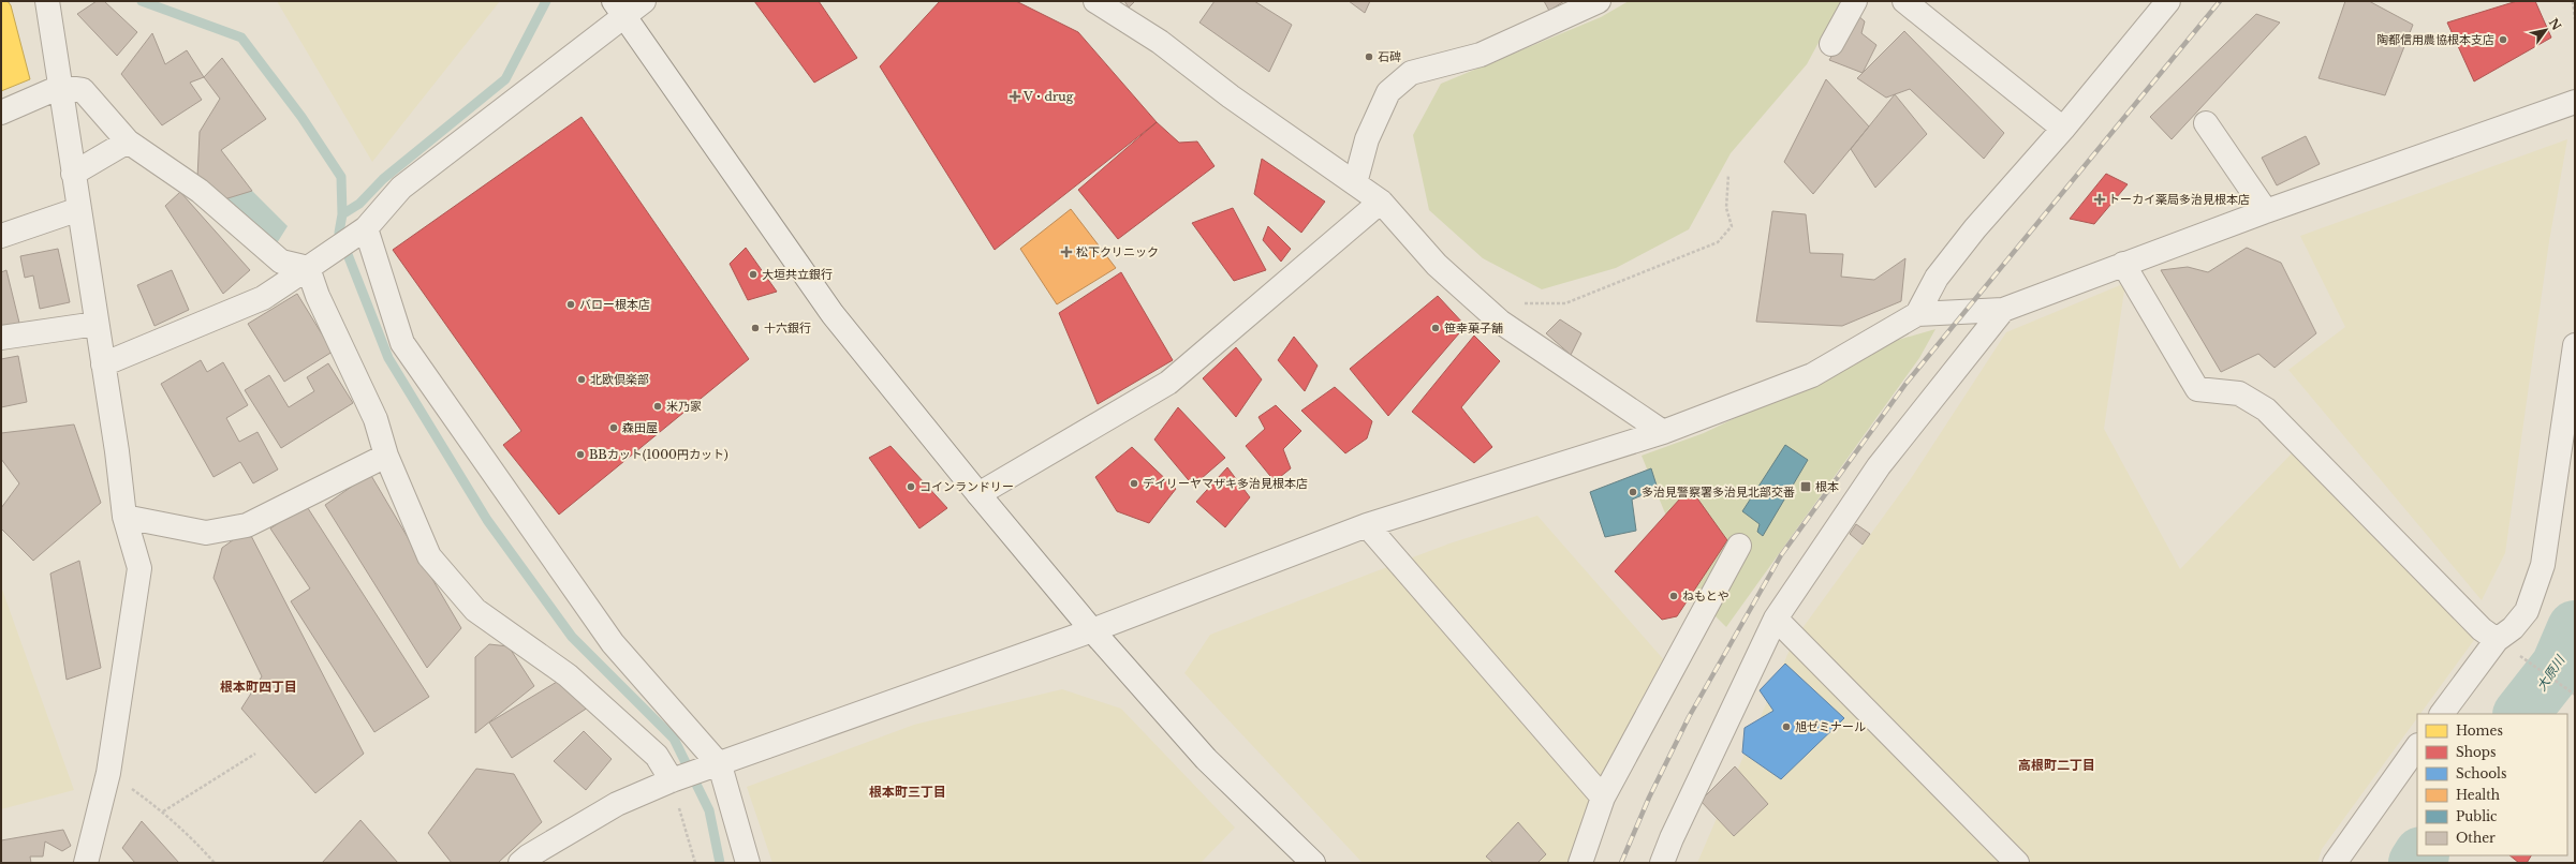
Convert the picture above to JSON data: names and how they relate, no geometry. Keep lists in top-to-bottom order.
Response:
{
  "districts": ["根本町四丁目", "高根町二丁目", "根本町三丁目"],
  "water": ["大原川"],
  "places": {
    "other": [
      "陶都信用農協根本支店",
      "石碑",
      "大垣共立銀行",
      "バロー根本店",
      "十六銀行",
      "笹幸菓子舗",
      "北欧倶楽部",
      "米乃家",
      "森田屋",
      "BBカット(1000円カット)",
      "デイリーヤマザキ多治見根本店",
      "コインランドリー",
      "多治見警察署多治見北部交番",
      "ねもとや",
      "旭ゼミナール"
    ],
    "health": ["V・drug", "トーカイ薬局多治見根本店", "松下クリニック"],
    "transit": ["根本"]
  },
  "legend": [
    "Homes",
    "Shops",
    "Schools",
    "Health",
    "Public",
    "Other"
  ],
  "north": "top right"
}
